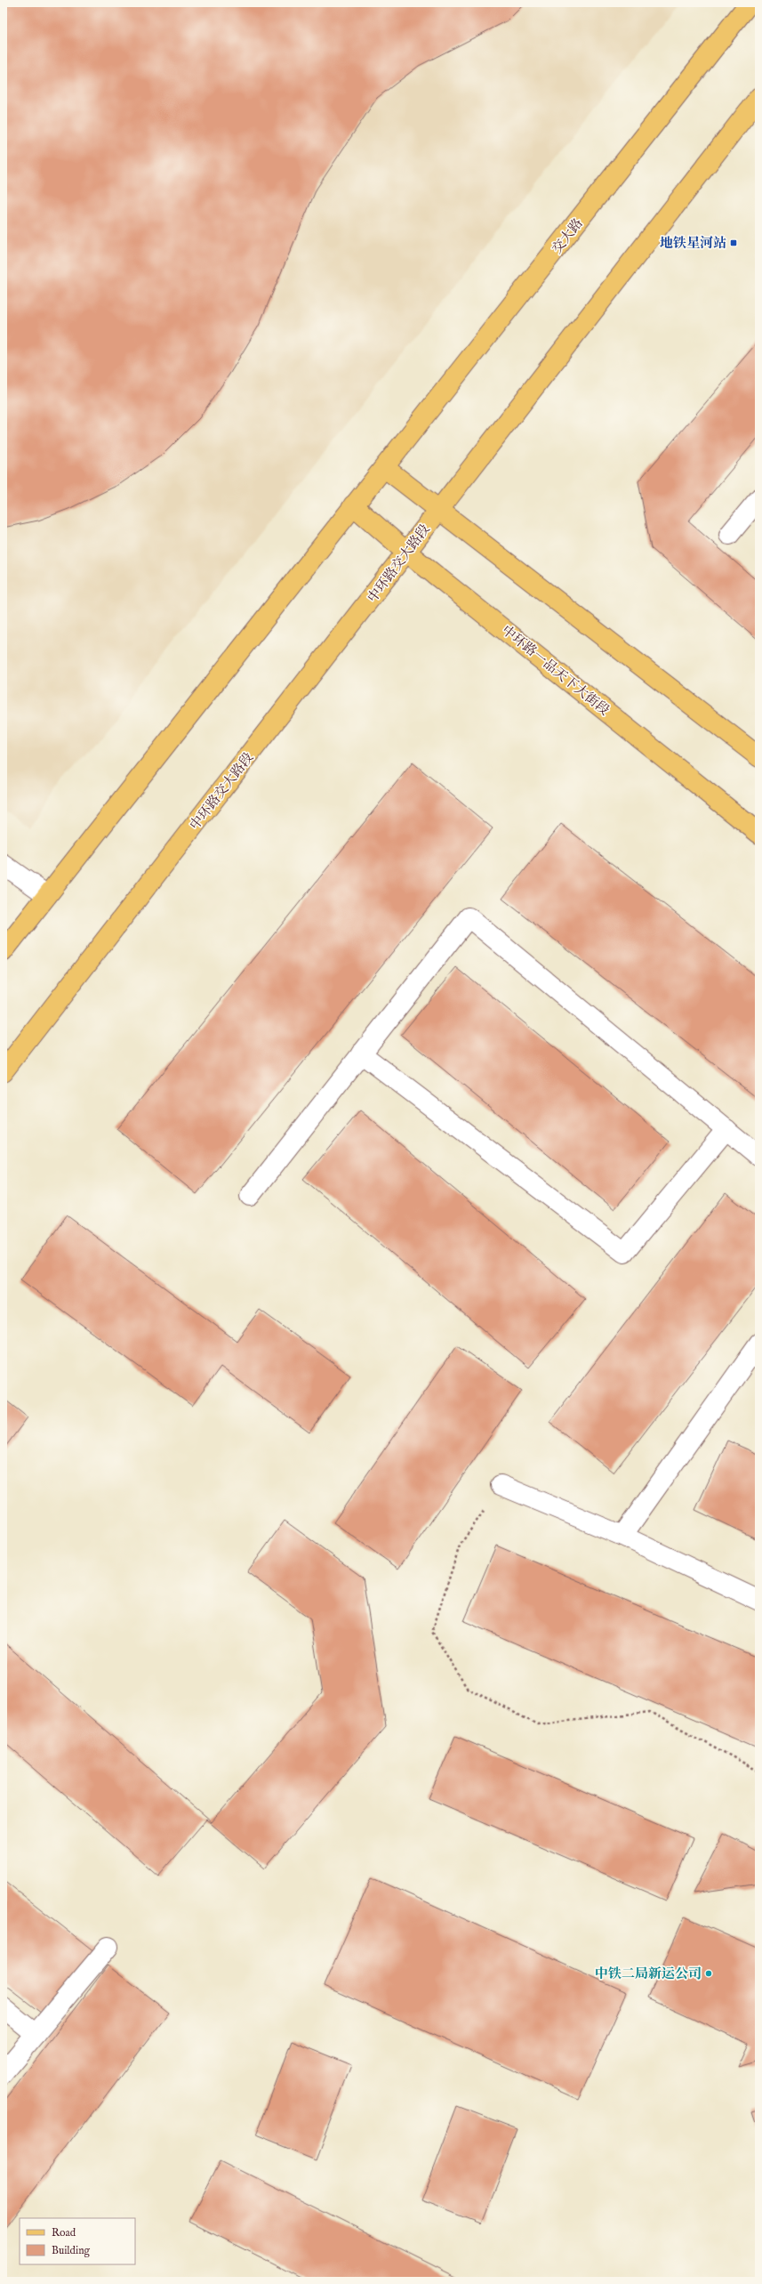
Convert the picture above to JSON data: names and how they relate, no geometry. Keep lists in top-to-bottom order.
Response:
{
  "streets": {
    "main road": ["交大路", "中环路交大路段", "中环路一品天下大街段"]
  },
  "crossings": [
    ["中环路交大路段", "中环路一品天下大街段"]
  ],
  "places": {
    "transit": ["地铁星河站"],
    "other": ["中铁二局新运公司"]
  },
  "legend": ["Road", "Building"]
}
